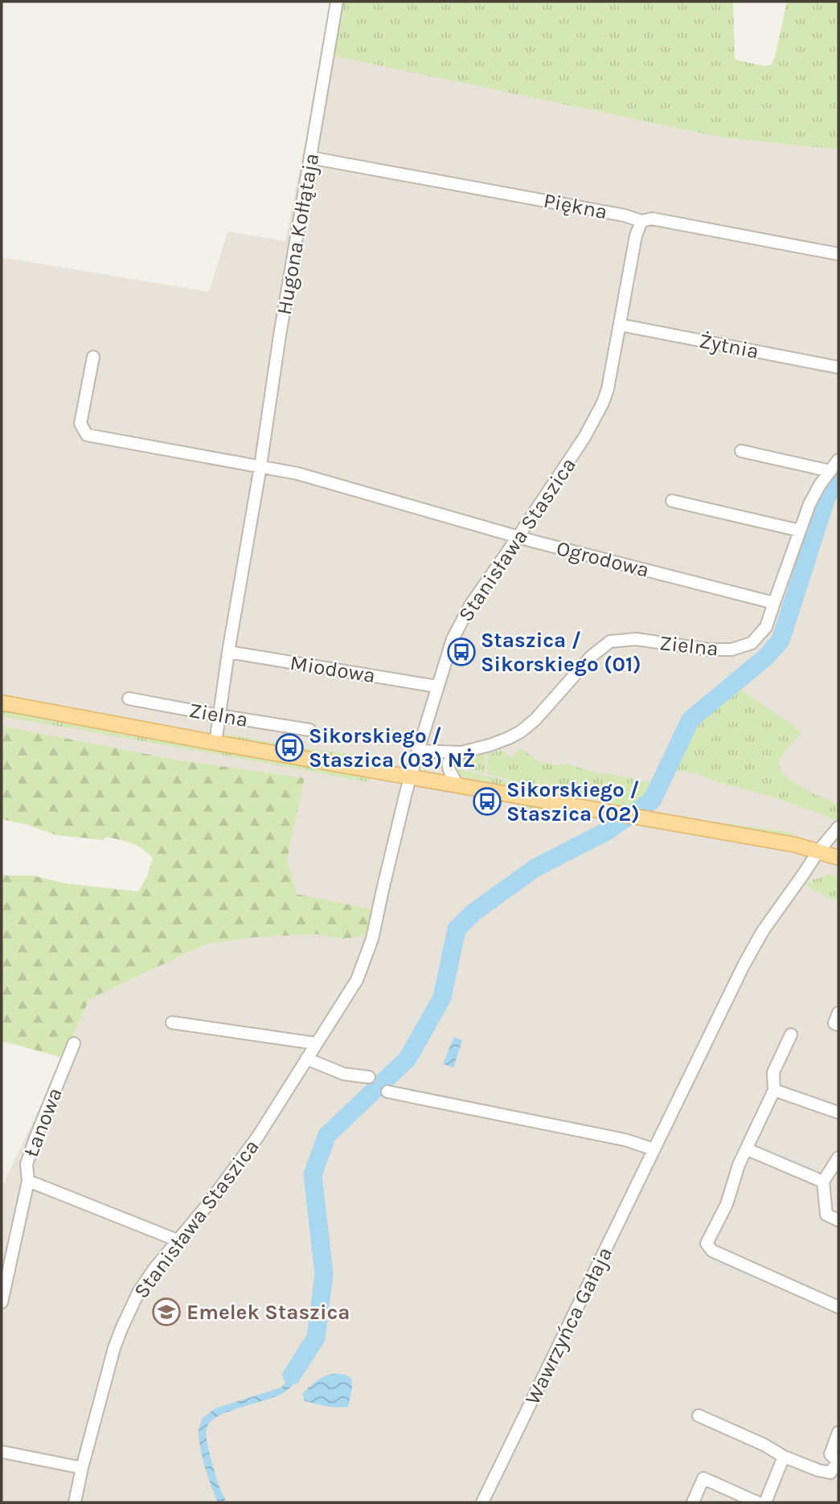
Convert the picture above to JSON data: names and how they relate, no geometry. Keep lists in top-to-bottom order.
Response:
{
  "streets": {
    "street": [
      "Piękna",
      "Hugona Kołłątaja",
      "Żytnia",
      "Stanisława Staszica",
      "Ogrodowa",
      "Zielna",
      "Miodowa",
      "Łanowa",
      "Wawrzyńca Gałaja"
    ]
  },
  "crossings": [
    ["Piękna", "Hugona Kołłątaja"],
    ["Piękna", "Stanisława Staszica"],
    ["Hugona Kołłątaja", "Ogrodowa"],
    ["Hugona Kołłątaja", "Zielna"],
    ["Hugona Kołłątaja", "Miodowa"],
    ["Żytnia", "Stanisława Staszica"],
    ["Stanisława Staszica", "Ogrodowa"],
    ["Stanisława Staszica", "Zielna"],
    ["Stanisława Staszica", "Miodowa"],
    ["Ogrodowa", "Zielna"]
  ],
  "places": {
    "bus stop": ["Staszica / Sikorskiego (01)", "Sikorskiego / Staszica (03) NŻ", "Sikorskiego / Staszica (02)"],
    "school or university": ["Emelek Staszica"]
  }
}
